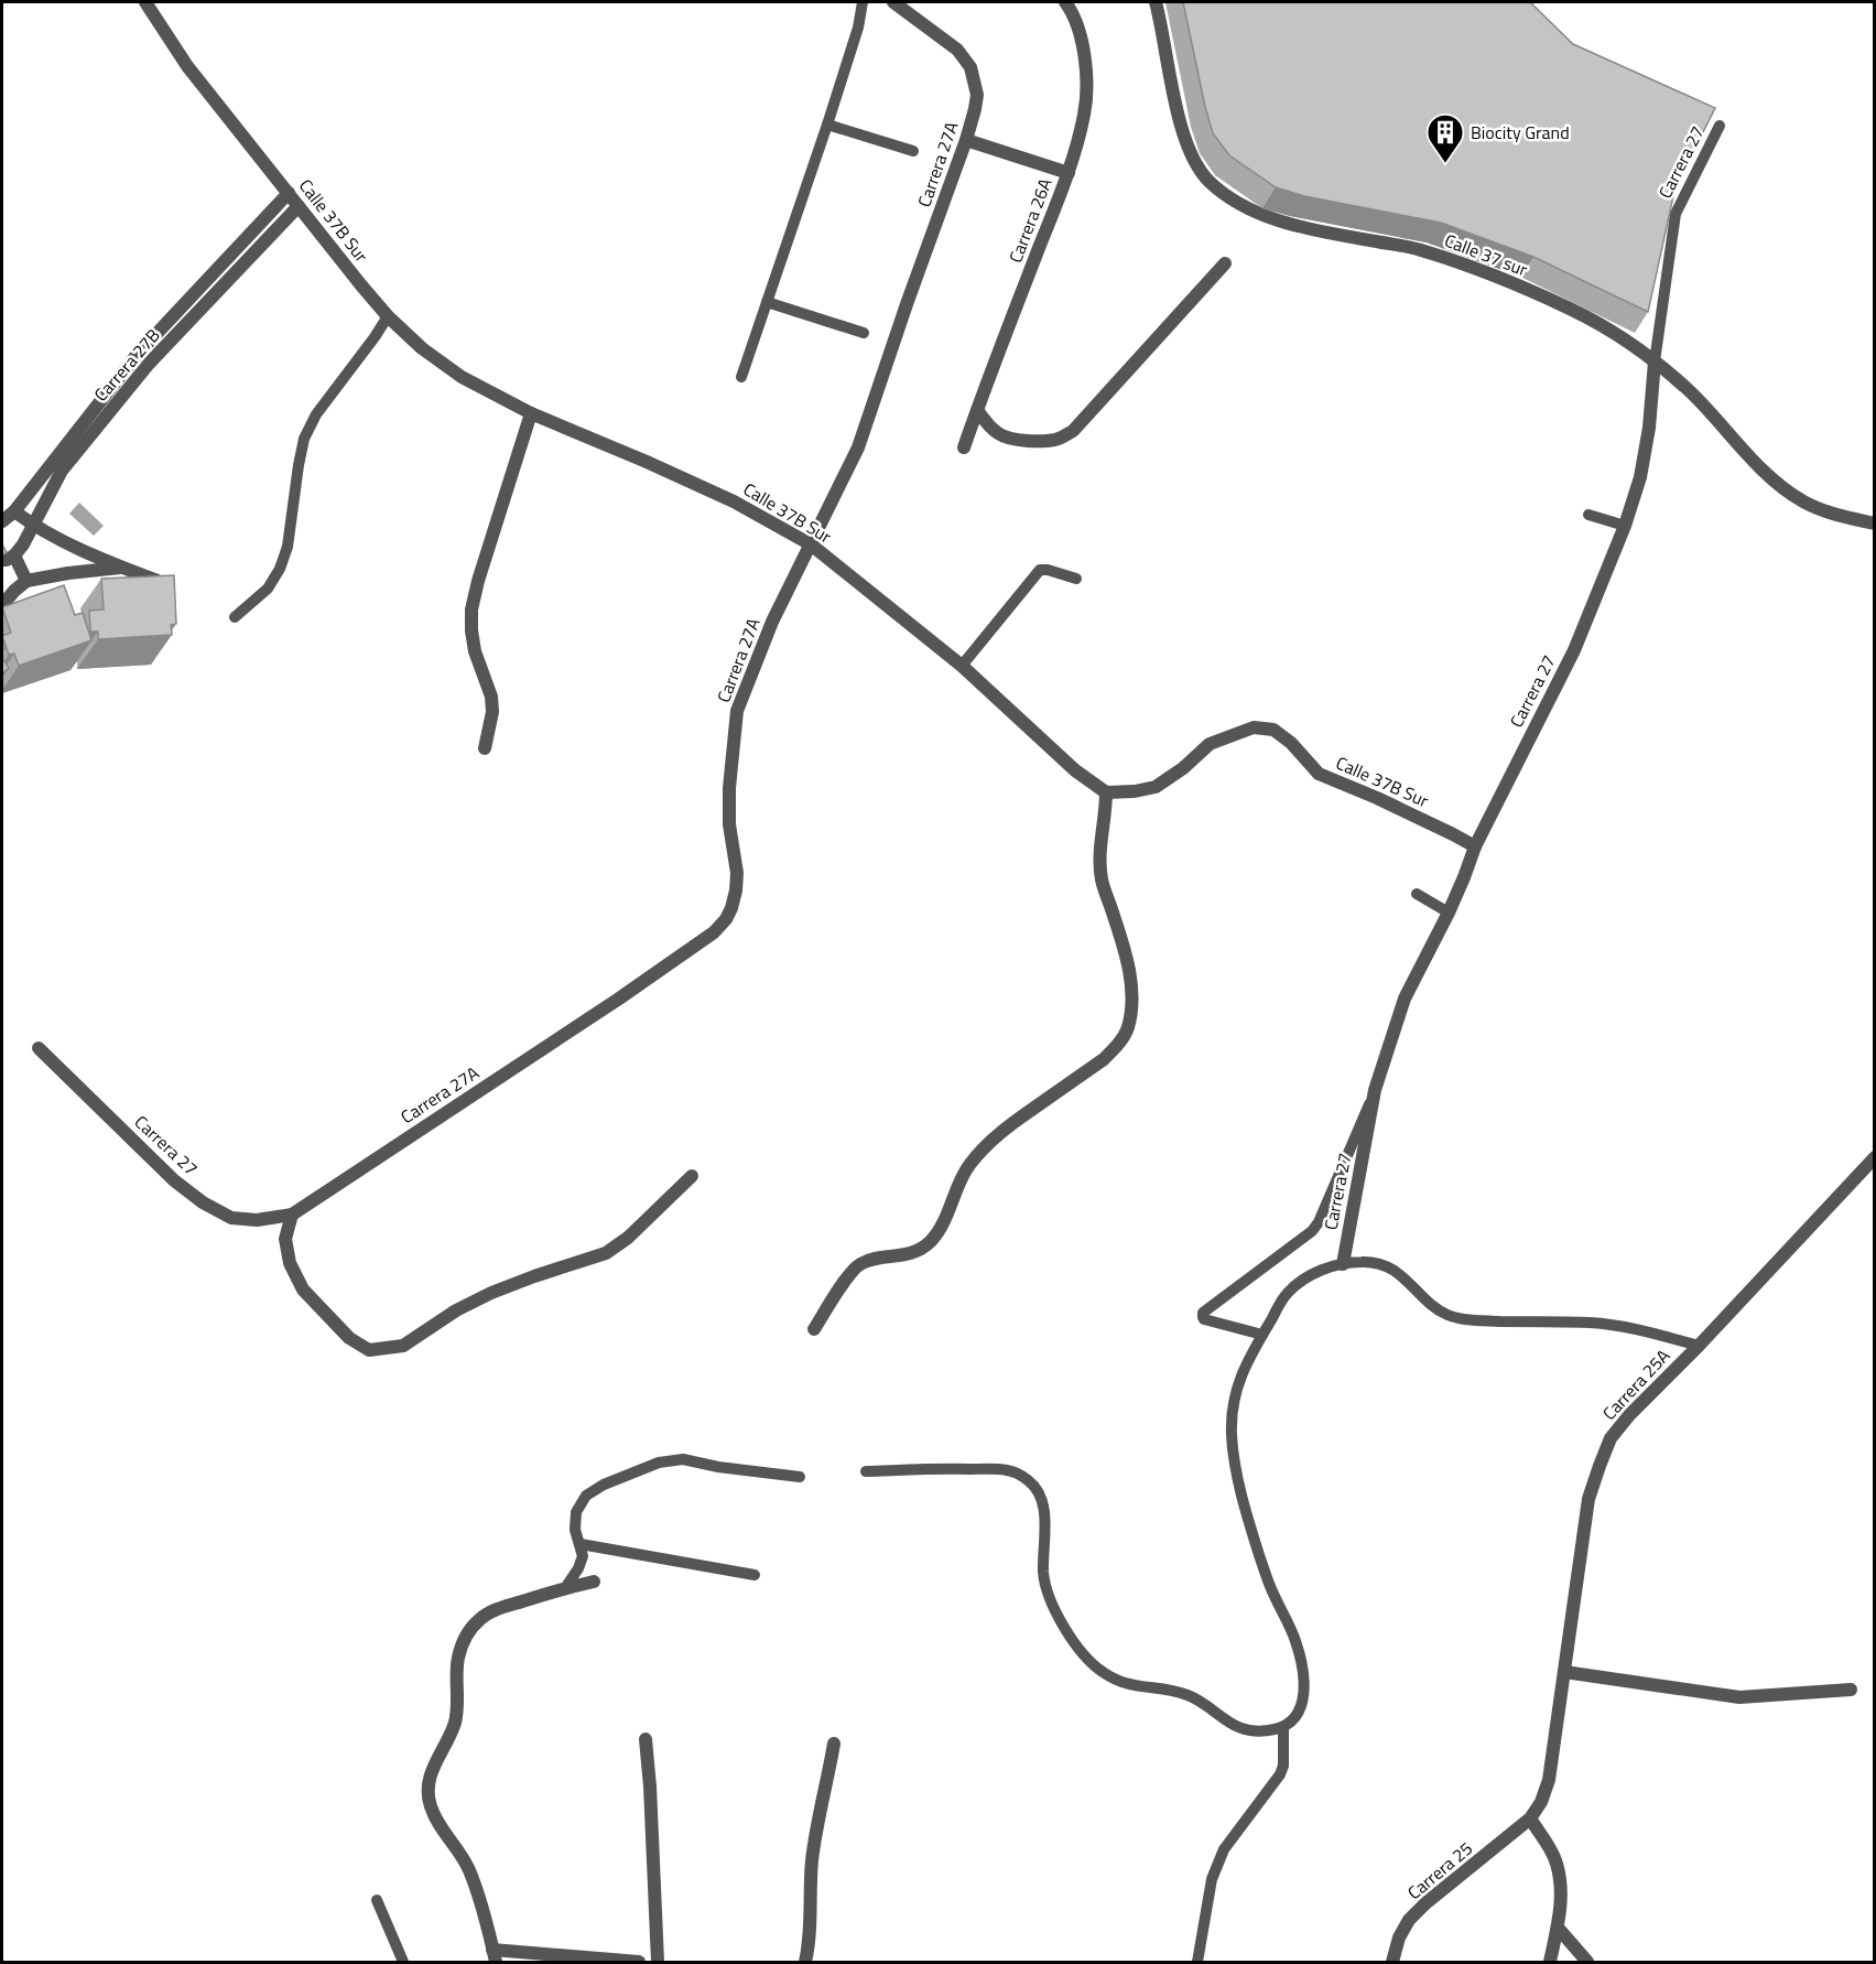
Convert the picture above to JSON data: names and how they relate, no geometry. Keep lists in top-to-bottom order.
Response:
{
  "streets": {
    "street": [
      "Carrera 27",
      "Carrera 27A",
      "Calle 37B Sur",
      "Carrera 26A",
      "Calle 37 sur",
      "Carrera 27B",
      "Carrera 25A",
      "Carrera 25"
    ]
  },
  "crossings": [
    ["Carrera 27", "Carrera 27A"],
    ["Carrera 27", "Calle 37B Sur"],
    ["Carrera 27", "Calle 37 sur"],
    ["Carrera 27A", "Calle 37B Sur"],
    ["Calle 37B Sur", "Carrera 27B"],
    ["Carrera 25A", "Carrera 25"]
  ],
  "places": {
    "building": ["Biocity Grand"]
  }
}
